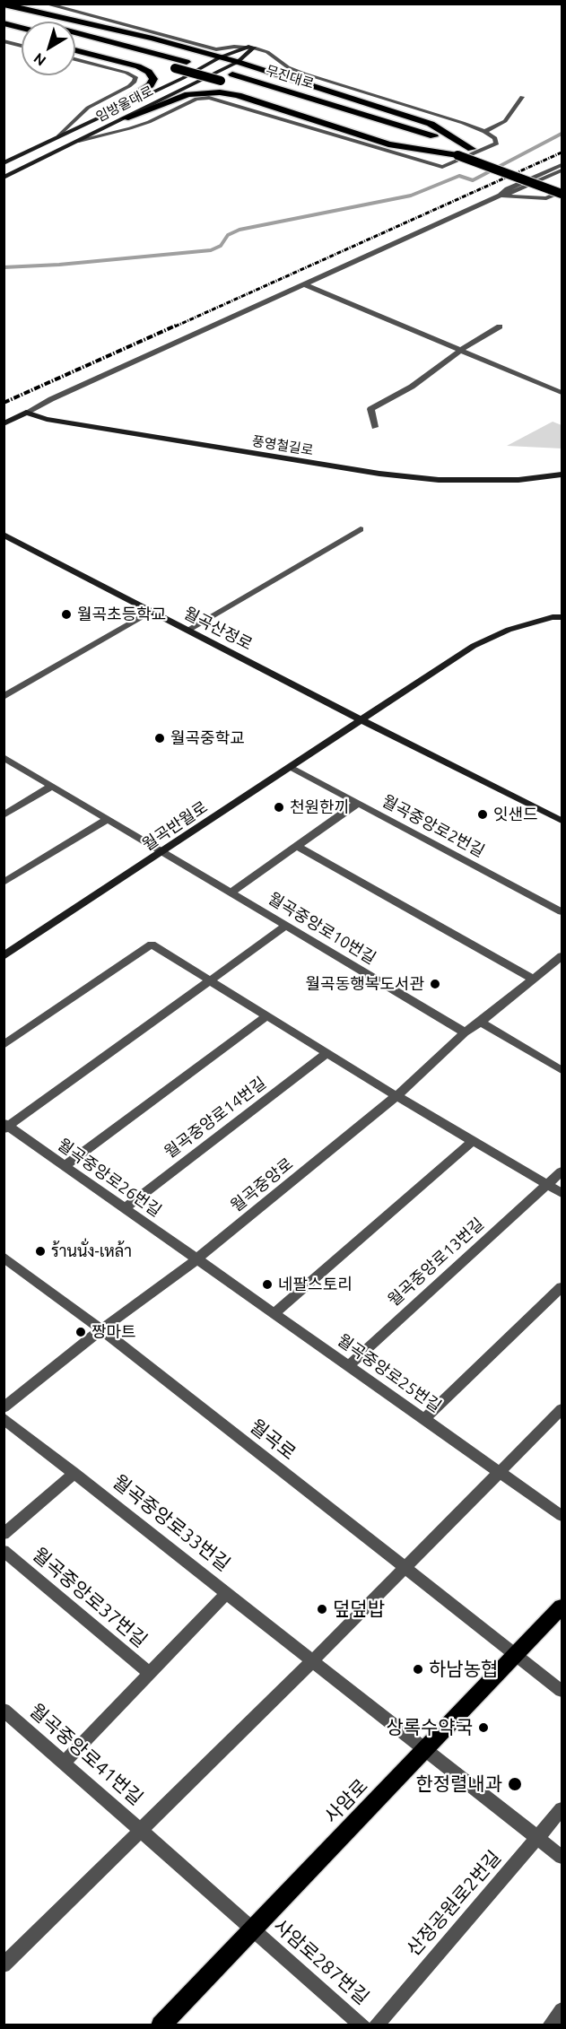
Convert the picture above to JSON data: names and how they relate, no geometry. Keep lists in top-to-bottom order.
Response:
{
  "streets": {
    "highway": ["무진대로"],
    "main road": ["사암로"],
    "street": [
      "임방울대로",
      "풍영철길로",
      "월곡산정로",
      "월곡반월로",
      "월곡중앙로2번길",
      "월곡중앙로10번길",
      "월곡중앙로14번길",
      "월곡중앙로26번길",
      "월곡중앙로",
      "월곡중앙로13번길",
      "월곡중앙로25번길",
      "월곡로",
      "월곡중앙로33번길",
      "월곡중앙로37번길",
      "월곡중앙로41번길",
      "산정공원로2번길",
      "사암로287번길"
    ]
  },
  "crossings": [
    ["월곡산정로", "월곡반월로"],
    ["월곡반월로", "월곡중앙로2번길"],
    ["월곡반월로", "월곡중앙로10번길"],
    ["월곡중앙로10번길", "월곡중앙로"],
    ["월곡중앙로14번길", "월곡중앙로26번길"],
    ["월곡중앙로26번길", "월곡중앙로"],
    ["월곡중앙로26번길", "월곡중앙로25번길"],
    ["월곡중앙로", "월곡중앙로25번길"],
    ["월곡중앙로", "월곡로"],
    ["월곡중앙로13번길", "월곡중앙로25번길"],
    ["월곡로", "사암로"],
    ["월곡중앙로33번길", "사암로"],
    ["월곡중앙로33번길", "산정공원로2번길"],
    ["월곡중앙로41번길", "사암로"],
    ["월곡중앙로41번길", "사암로287번길"],
    ["사암로", "사암로287번길"]
  ],
  "places": [
    "월곡초등학교",
    "월곡중학교",
    "천원한끼",
    "잇샌드",
    "월곡동행복도서관",
    "ร้านนั่ง-เหล้า",
    "네팔스토리",
    "짱마트",
    "덮덮밥",
    "하남농협",
    "상록수약국",
    "한정렬내과"
  ],
  "north": "bottom left"
}
